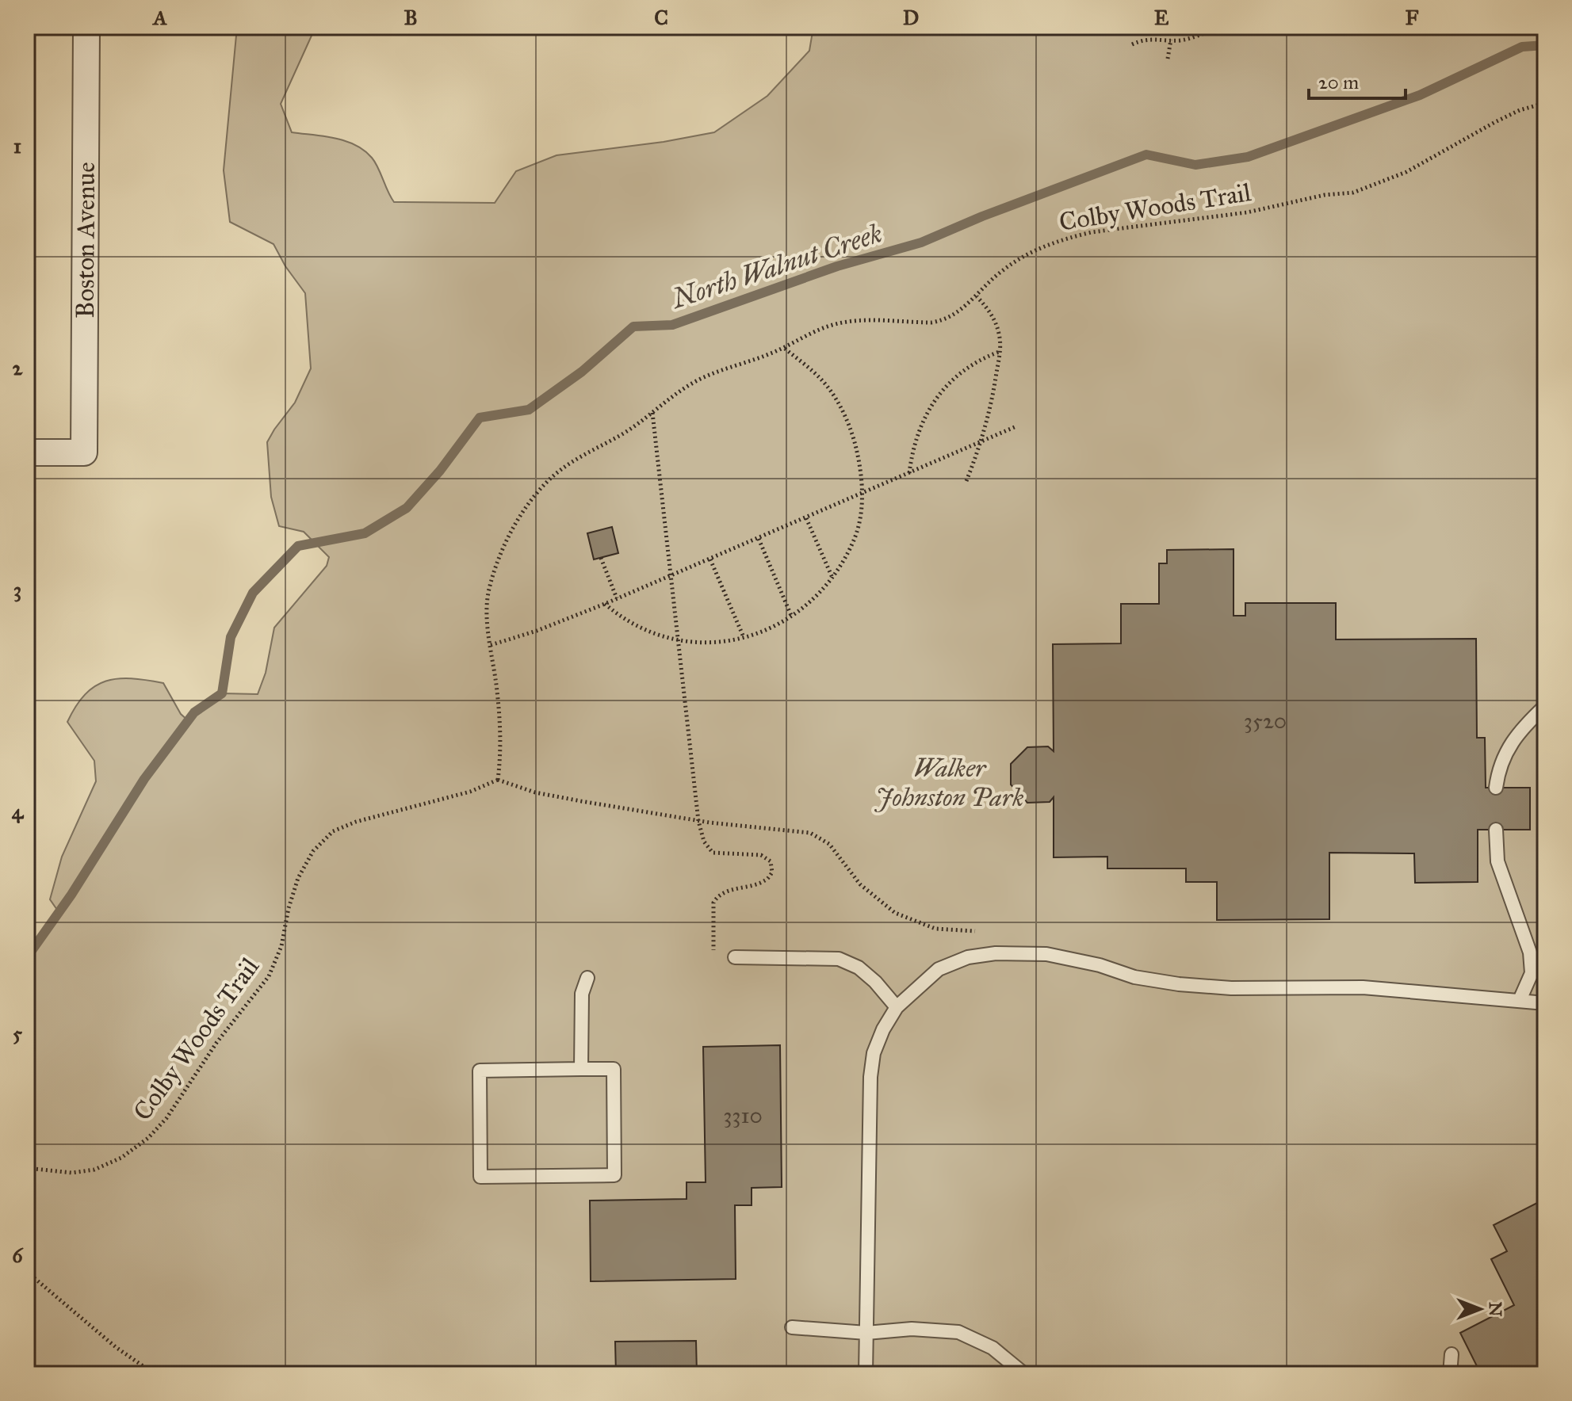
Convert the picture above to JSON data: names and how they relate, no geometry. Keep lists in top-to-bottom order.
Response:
{
  "streets": {
    "street": ["Boston Avenue"],
    "path": ["Colby Woods Trail"]
  },
  "water": ["North Walnut Creek"],
  "parks": ["Walker Johnston Park"],
  "house_numbers": ["3520", "3310"],
  "scale_bar": "20 m",
  "north": "right",
  "grid": {
    "columns": [
      "A",
      "B",
      "C",
      "D",
      "E",
      "F"
    ],
    "rows": [
      "1",
      "2",
      "3",
      "4",
      "5",
      "6"
    ]
  }
}
